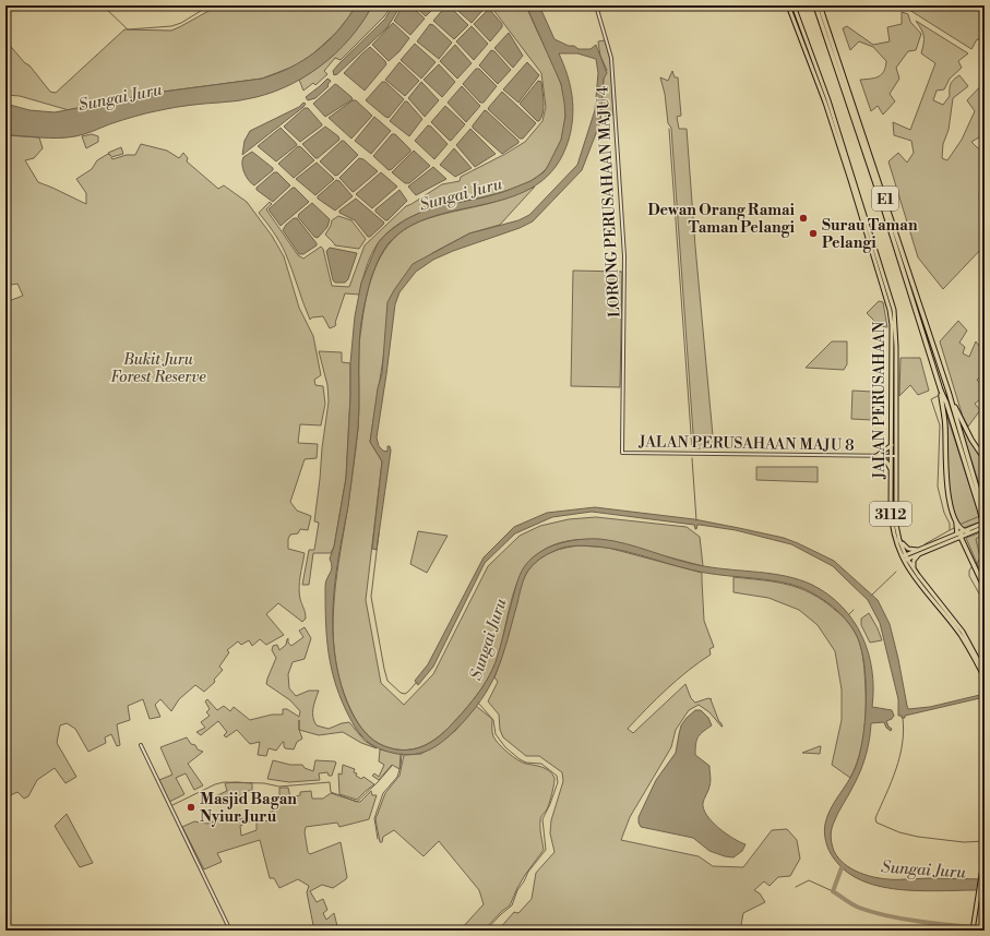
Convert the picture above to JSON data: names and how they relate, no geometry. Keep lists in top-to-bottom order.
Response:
{
  "streets": {
    "highway": ["E1"],
    "main road": ["JALAN PERUSAHAAN", "3112"],
    "street": ["LORONG PERUSAHAAN MAJU 4", "JALAN PERUSAHAAN MAJU 8"]
  },
  "crossings": [
    ["LORONG PERUSAHAAN MAJU 4", "JALAN PERUSAHAAN MAJU 8"],
    ["JALAN PERUSAHAAN", "JALAN PERUSAHAAN MAJU 8"]
  ],
  "water": ["Sungai Juru"],
  "parks": ["Bukit Juru Forest Reserve"],
  "places": ["Dewan Orang Ramai Taman Pelangi", "Surau Taman Pelangi", "Masjid Bagan Nyiur Juru"]
}
